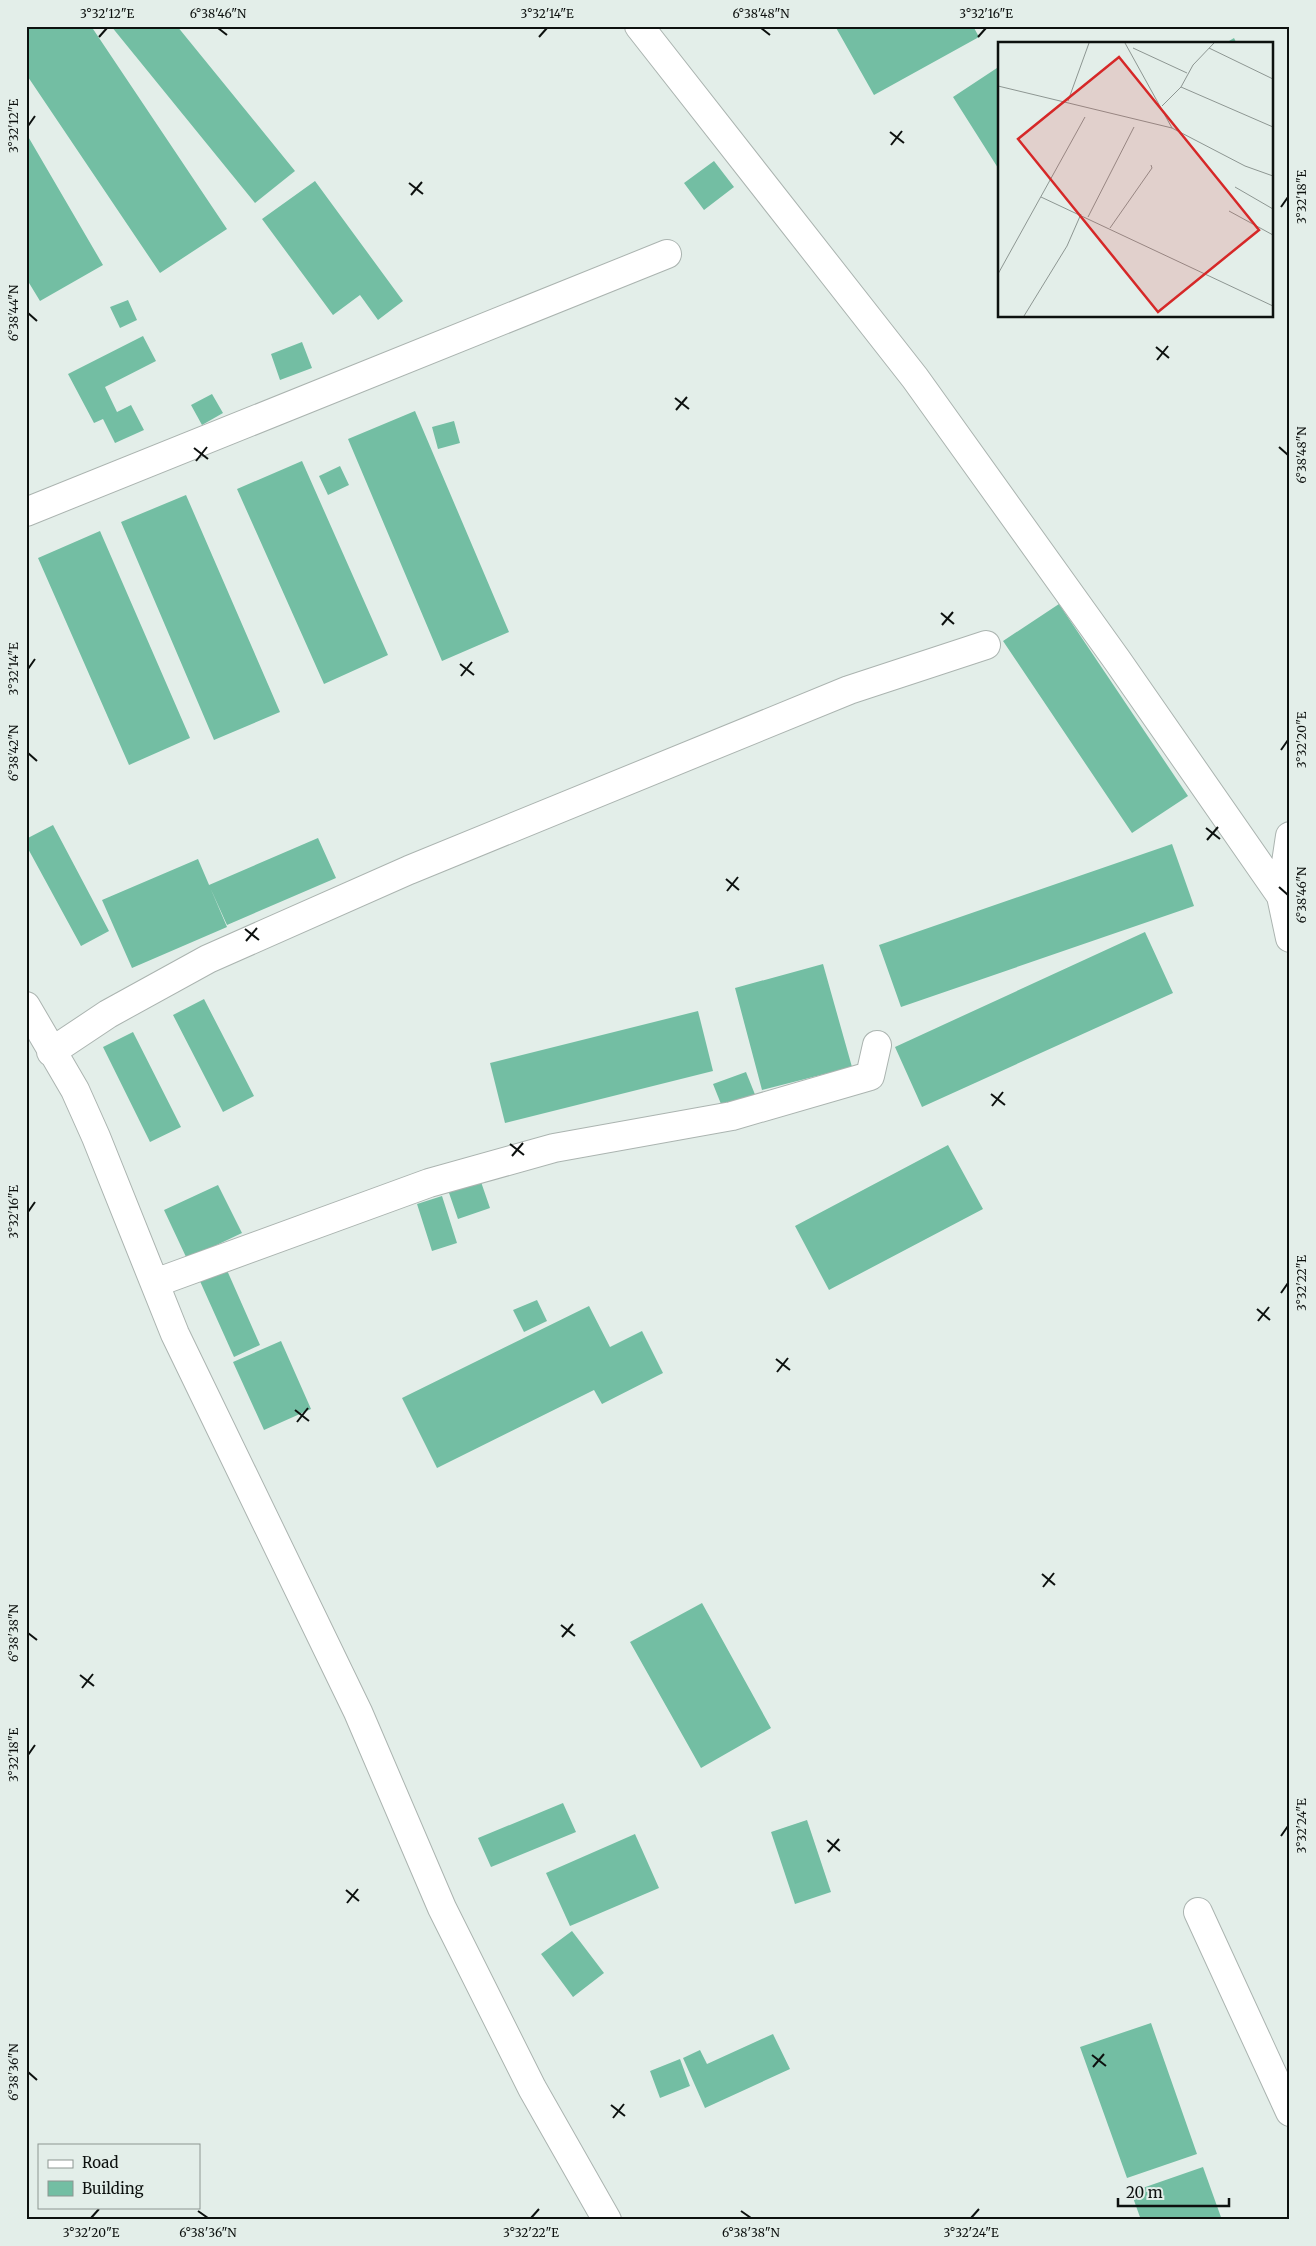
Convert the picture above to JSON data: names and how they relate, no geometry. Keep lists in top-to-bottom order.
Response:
{
  "legend": ["Road", "Building"],
  "scale_bar": "20 m",
  "coordinates": [
    "3°32'12\"E",
    "6°38'46\"N",
    "3°32'14\"E",
    "6°38'48\"N",
    "3°32'16\"E",
    "3°32'18\"E",
    "6°38'44\"N",
    "3°32'20\"E",
    "6°38'42\"N",
    "3°32'22\"E",
    "6°38'38\"N",
    "3°32'24\"E",
    "6°38'36\"N"
  ]
}
